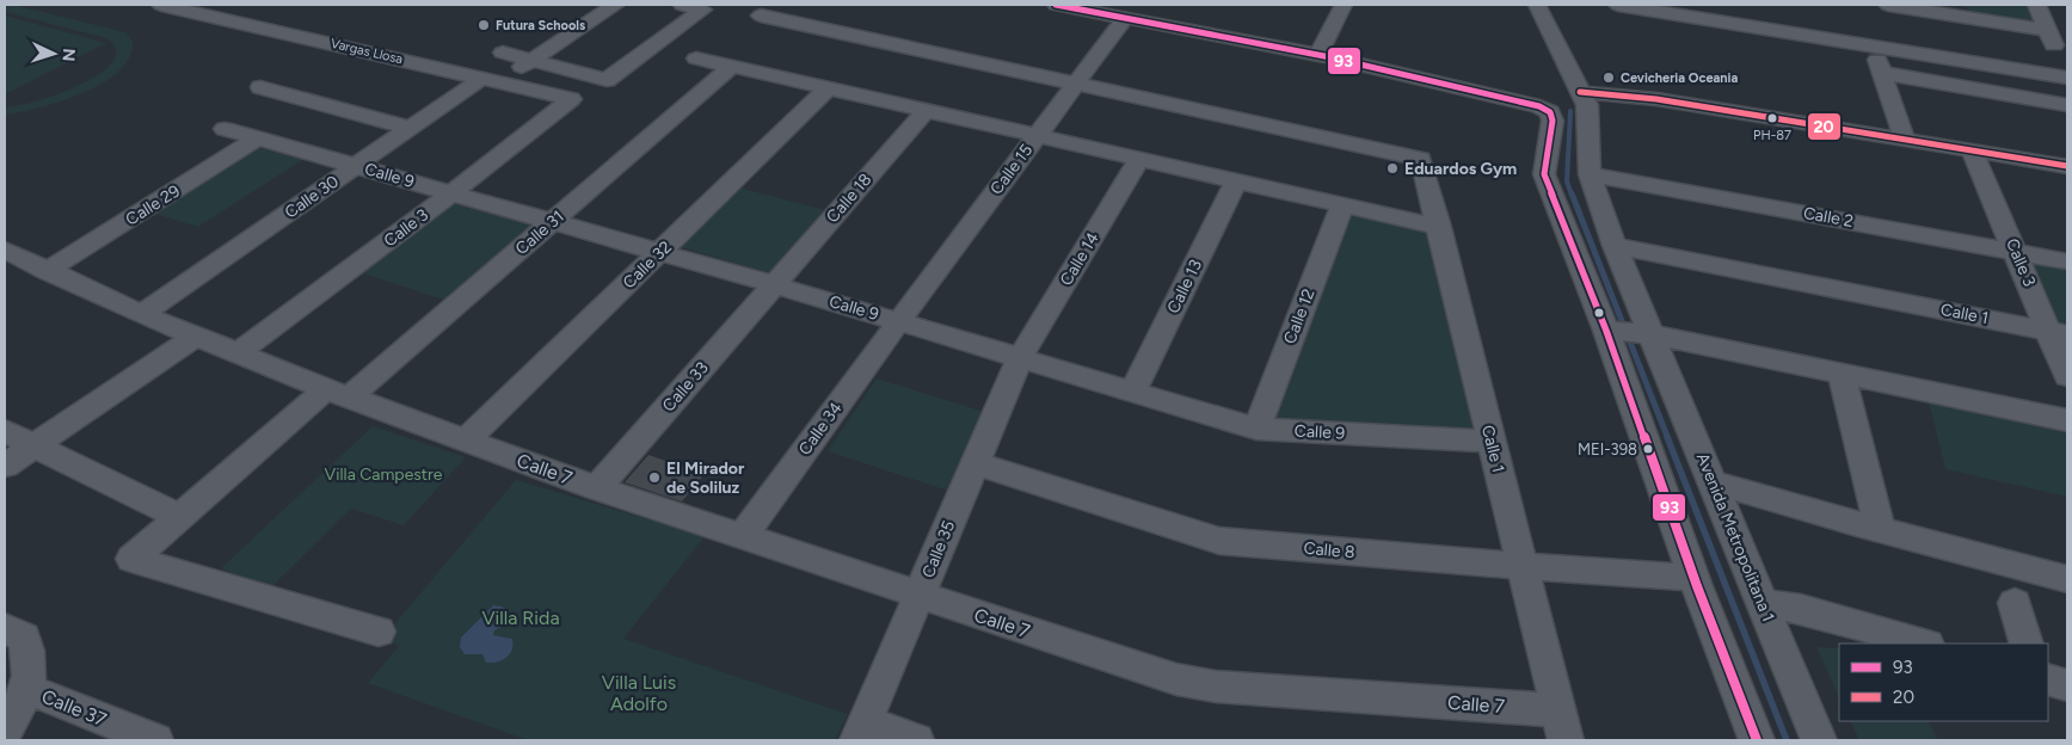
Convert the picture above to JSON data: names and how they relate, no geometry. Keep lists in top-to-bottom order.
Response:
{
  "streets": {
    "street": [
      "Vargas Llosa",
      "Calle 15",
      "Calle 9",
      "Calle 30",
      "Calle 18",
      "Calle 29",
      "Calle 2",
      "Calle 3",
      "Calle 31",
      "Calle 14",
      "Calle 32",
      "Calle 13",
      "Calle 1",
      "Calle 12",
      "Calle 33",
      "Calle 34",
      "Calle 7",
      "Avenida Metropolitana 1",
      "Calle 35",
      "Calle 8",
      "Calle 37"
    ]
  },
  "crossings": [
    ["Vargas Llosa", "Calle 30"],
    ["Vargas Llosa", "Calle 3"],
    ["Calle 15", "Calle 9"],
    ["Calle 15", "Calle 1"],
    ["Calle 15", "Calle 34"],
    ["Calle 9", "Calle 30"],
    ["Calle 9", "Calle 18"],
    ["Calle 9", "Calle 29"],
    ["Calle 9", "Calle 3"],
    ["Calle 9", "Calle 31"],
    ["Calle 9", "Calle 14"],
    ["Calle 9", "Calle 32"],
    ["Calle 9", "Calle 13"],
    ["Calle 9", "Calle 1"],
    ["Calle 9", "Calle 12"],
    ["Calle 9", "Calle 33"],
    ["Calle 9", "Calle 34"],
    ["Calle 9", "Calle 35"],
    ["Calle 30", "Calle 7"],
    ["Calle 18", "Calle 33"],
    ["Calle 29", "Calle 7"],
    ["Calle 2", "Calle 3"],
    ["Calle 2", "Avenida Metropolitana 1"],
    ["Calle 3", "Calle 1"],
    ["Calle 3", "Calle 7"],
    ["Calle 31", "Calle 7"],
    ["Calle 14", "Calle 35"],
    ["Calle 32", "Calle 7"],
    ["Calle 1", "Calle 7"],
    ["Calle 1", "Avenida Metropolitana 1"],
    ["Calle 1", "Calle 8"],
    ["Calle 33", "Calle 7"],
    ["Calle 34", "Calle 7"],
    ["Calle 7", "Calle 35"],
    ["Calle 35", "Calle 8"]
  ],
  "parks": ["Villa Campestre", "Villa Rida", "Villa Luis Adolfo"],
  "places": [
    "Futura Schools",
    "Cevicheria Oceania",
    "PH-87",
    "Eduardos Gym",
    "MEI-398",
    "El Mirador de Soliluz"
  ],
  "lines": ["transit line 93", "transit line 20"],
  "legend": ["93", "20"],
  "north": "right"
}
